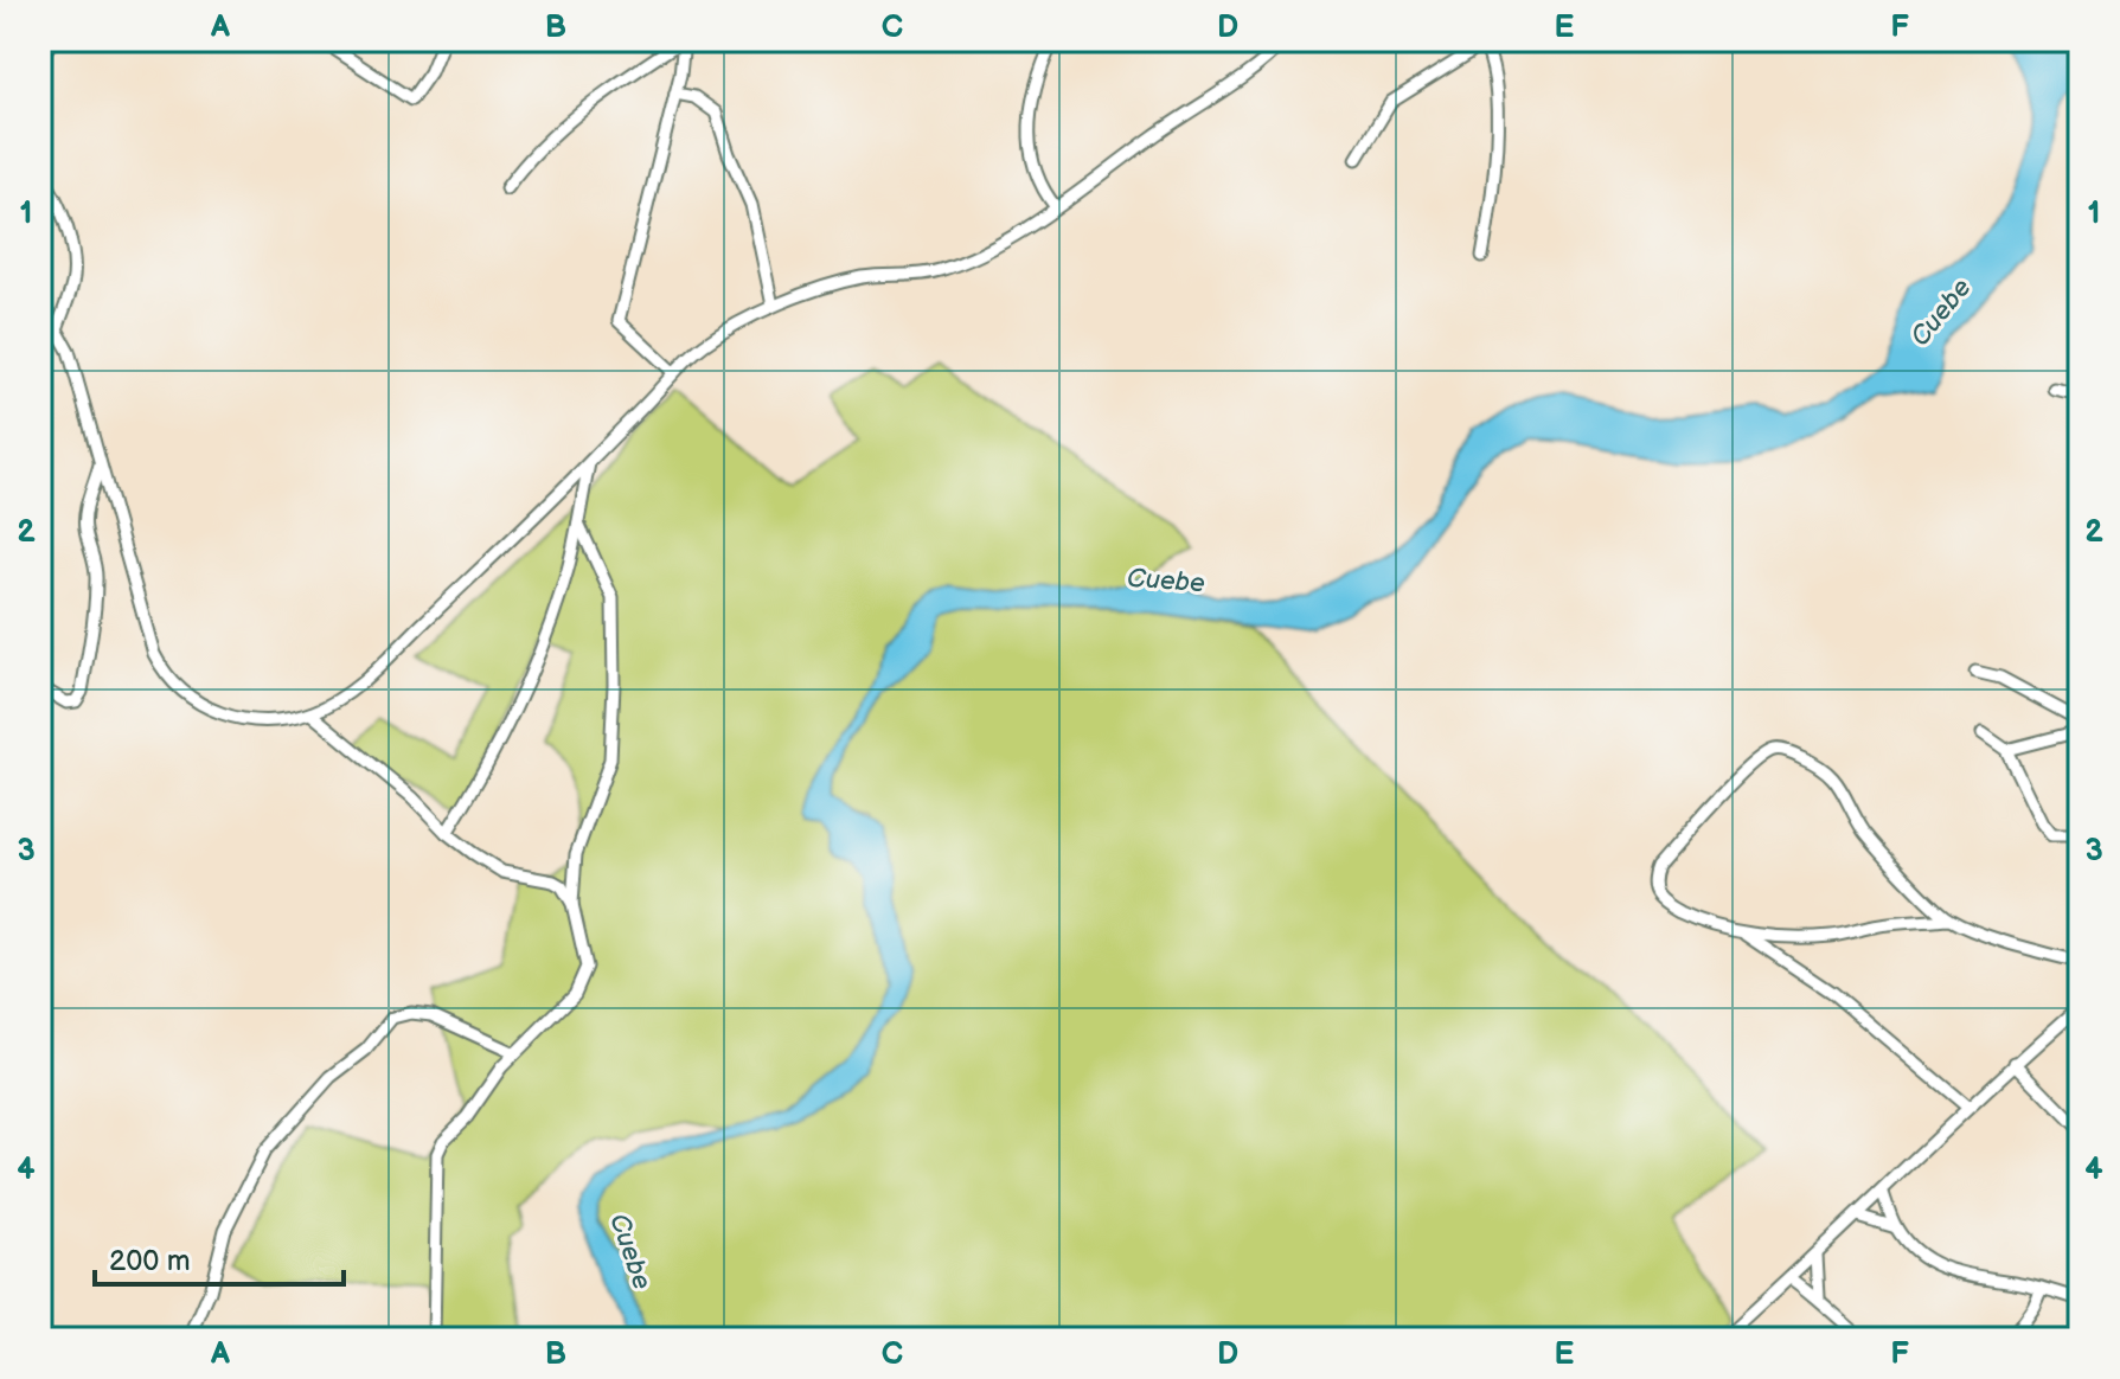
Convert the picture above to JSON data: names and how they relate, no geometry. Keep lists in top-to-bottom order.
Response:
{
  "water": ["Cuebe"],
  "scale_bar": "200 m",
  "grid": {
    "columns": [
      "A",
      "B",
      "C",
      "D",
      "E",
      "F"
    ],
    "rows": [
      "1",
      "2",
      "3",
      "4"
    ]
  }
}
